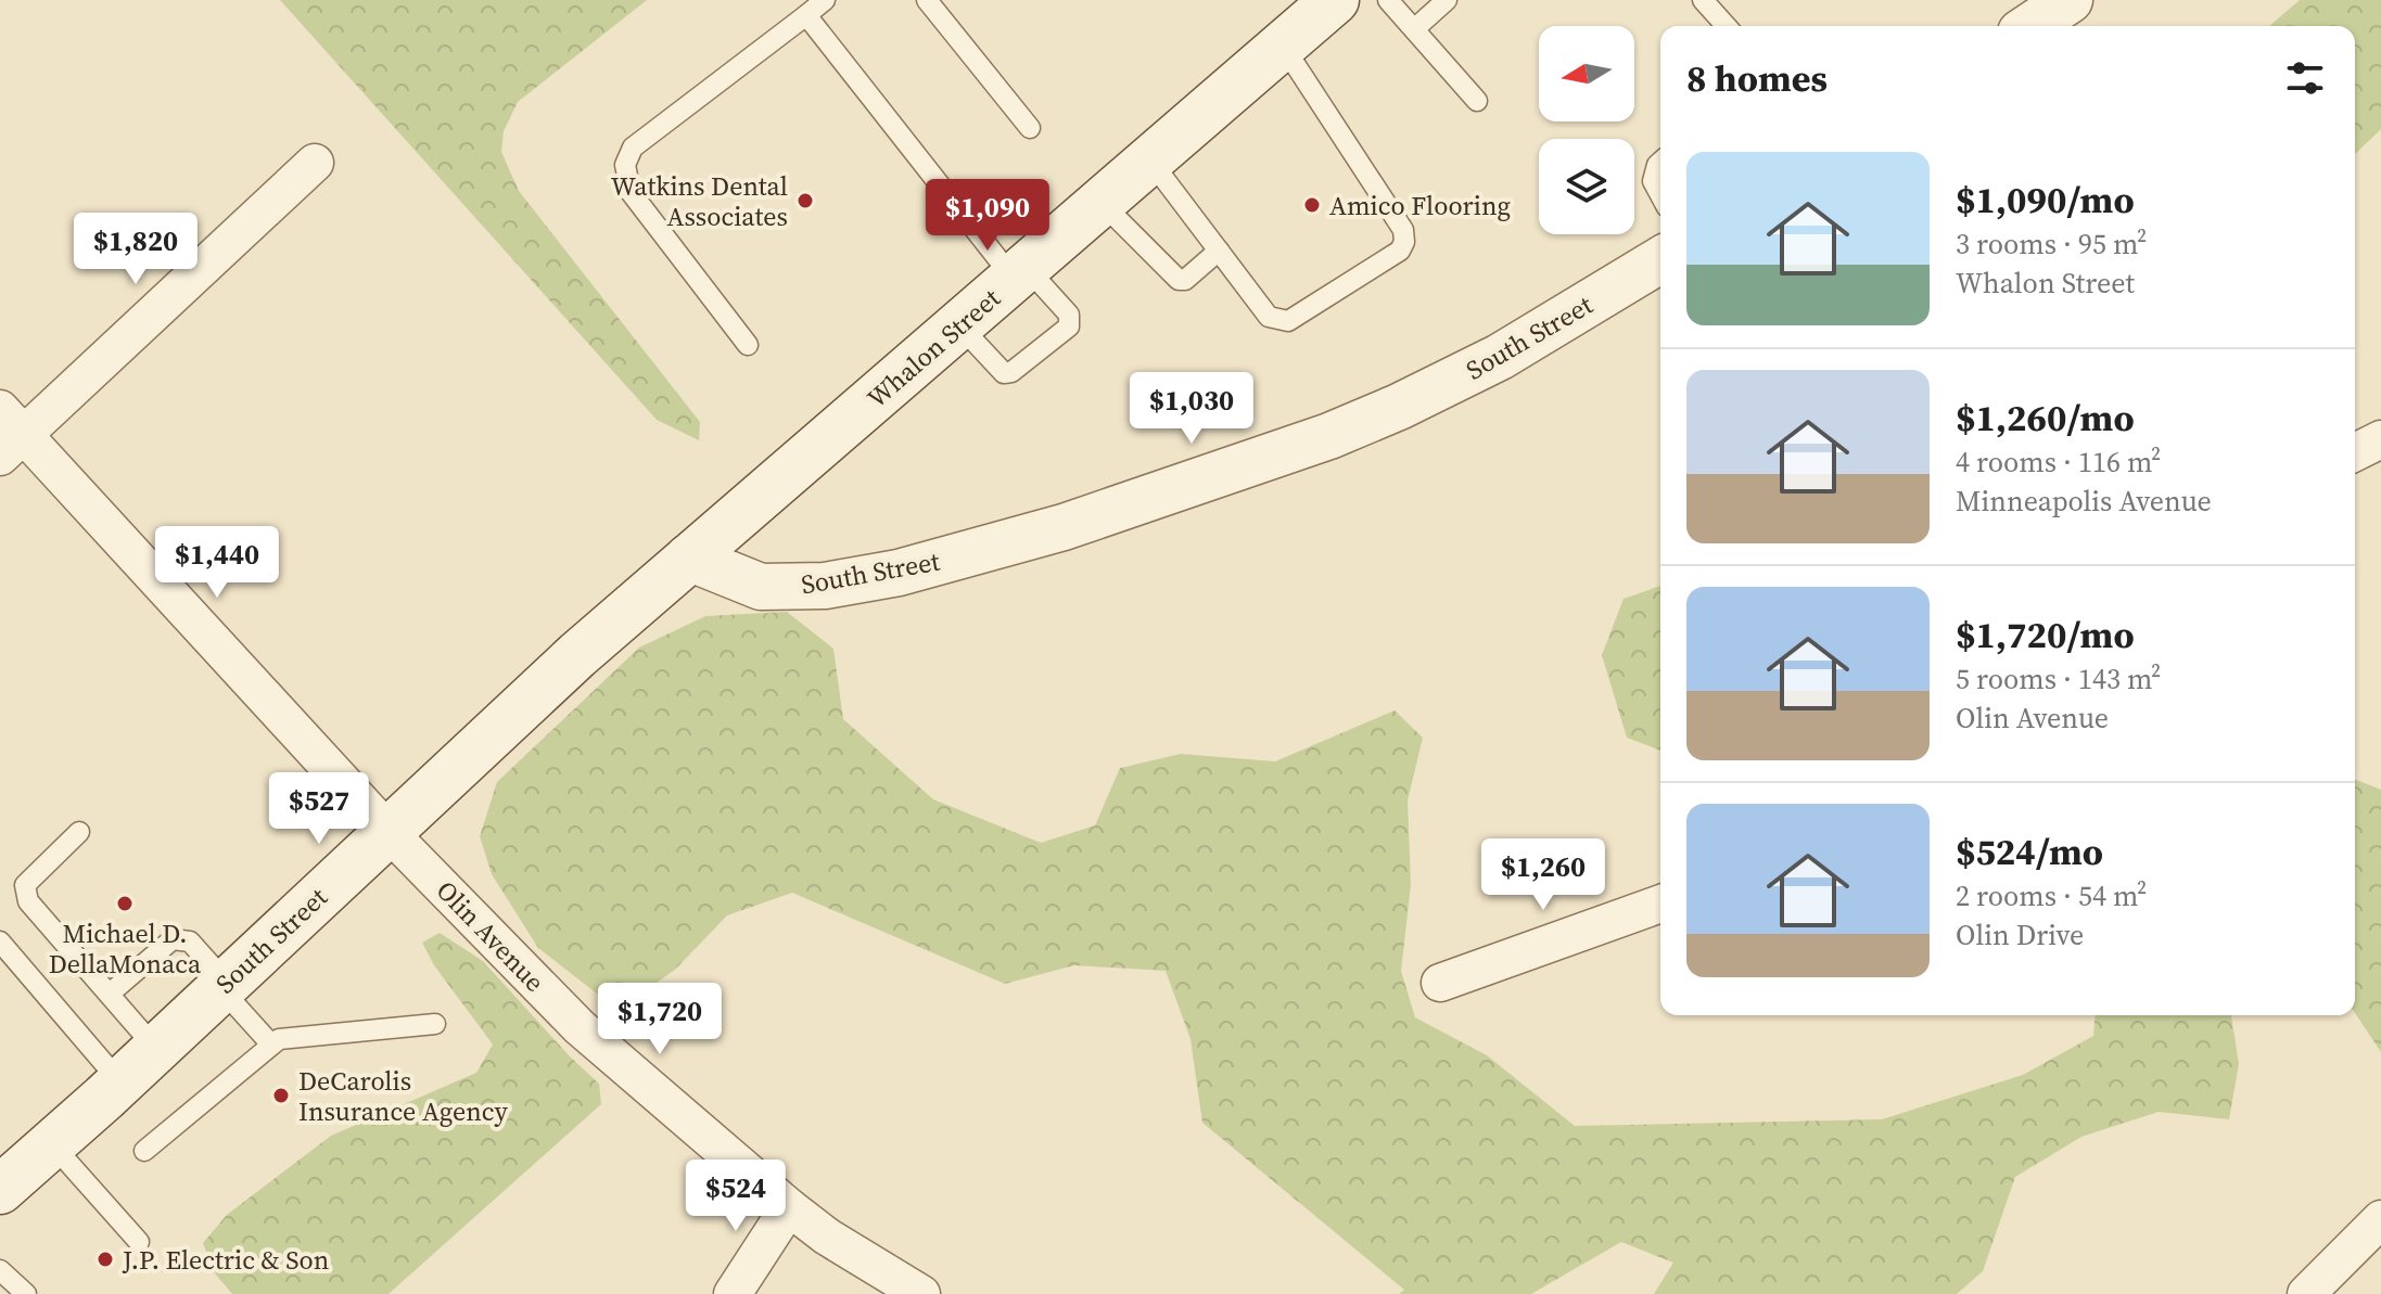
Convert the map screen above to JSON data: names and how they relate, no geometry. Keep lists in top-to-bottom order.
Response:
{
  "streets": {
    "main road": ["South Street", "Whalon Street"],
    "street": ["Olin Avenue"]
  },
  "crossings": [
    ["South Street", "Whalon Street"],
    ["South Street", "Olin Avenue"]
  ],
  "places": [
    "Watkins Dental Associates",
    "Amico Flooring",
    "Michael D. DellaMonaca",
    "DeCarolis Insurance Agency",
    "J.P. Electric & Son"
  ],
  "north": "left",
  "page": {
    "heading": "8 homes",
    "list": [
      {
        "name": "$1,090/mo",
        "note": "3 rooms · 95 m² · Whalon Street"
      },
      {
        "name": "$1,260/mo",
        "note": "4 rooms · 116 m² · Minneapolis Avenue"
      },
      {
        "name": "$1,720/mo",
        "note": "5 rooms · 143 m² · Olin Avenue"
      },
      {
        "name": "$524/mo",
        "note": "2 rooms · 54 m² · Olin Drive"
      }
    ],
    "price": [
      "$1,090",
      "$1,820",
      "$1,030",
      "$1,440",
      "$527",
      "$1,260",
      "$1,720",
      "$524"
    ]
  }
}
